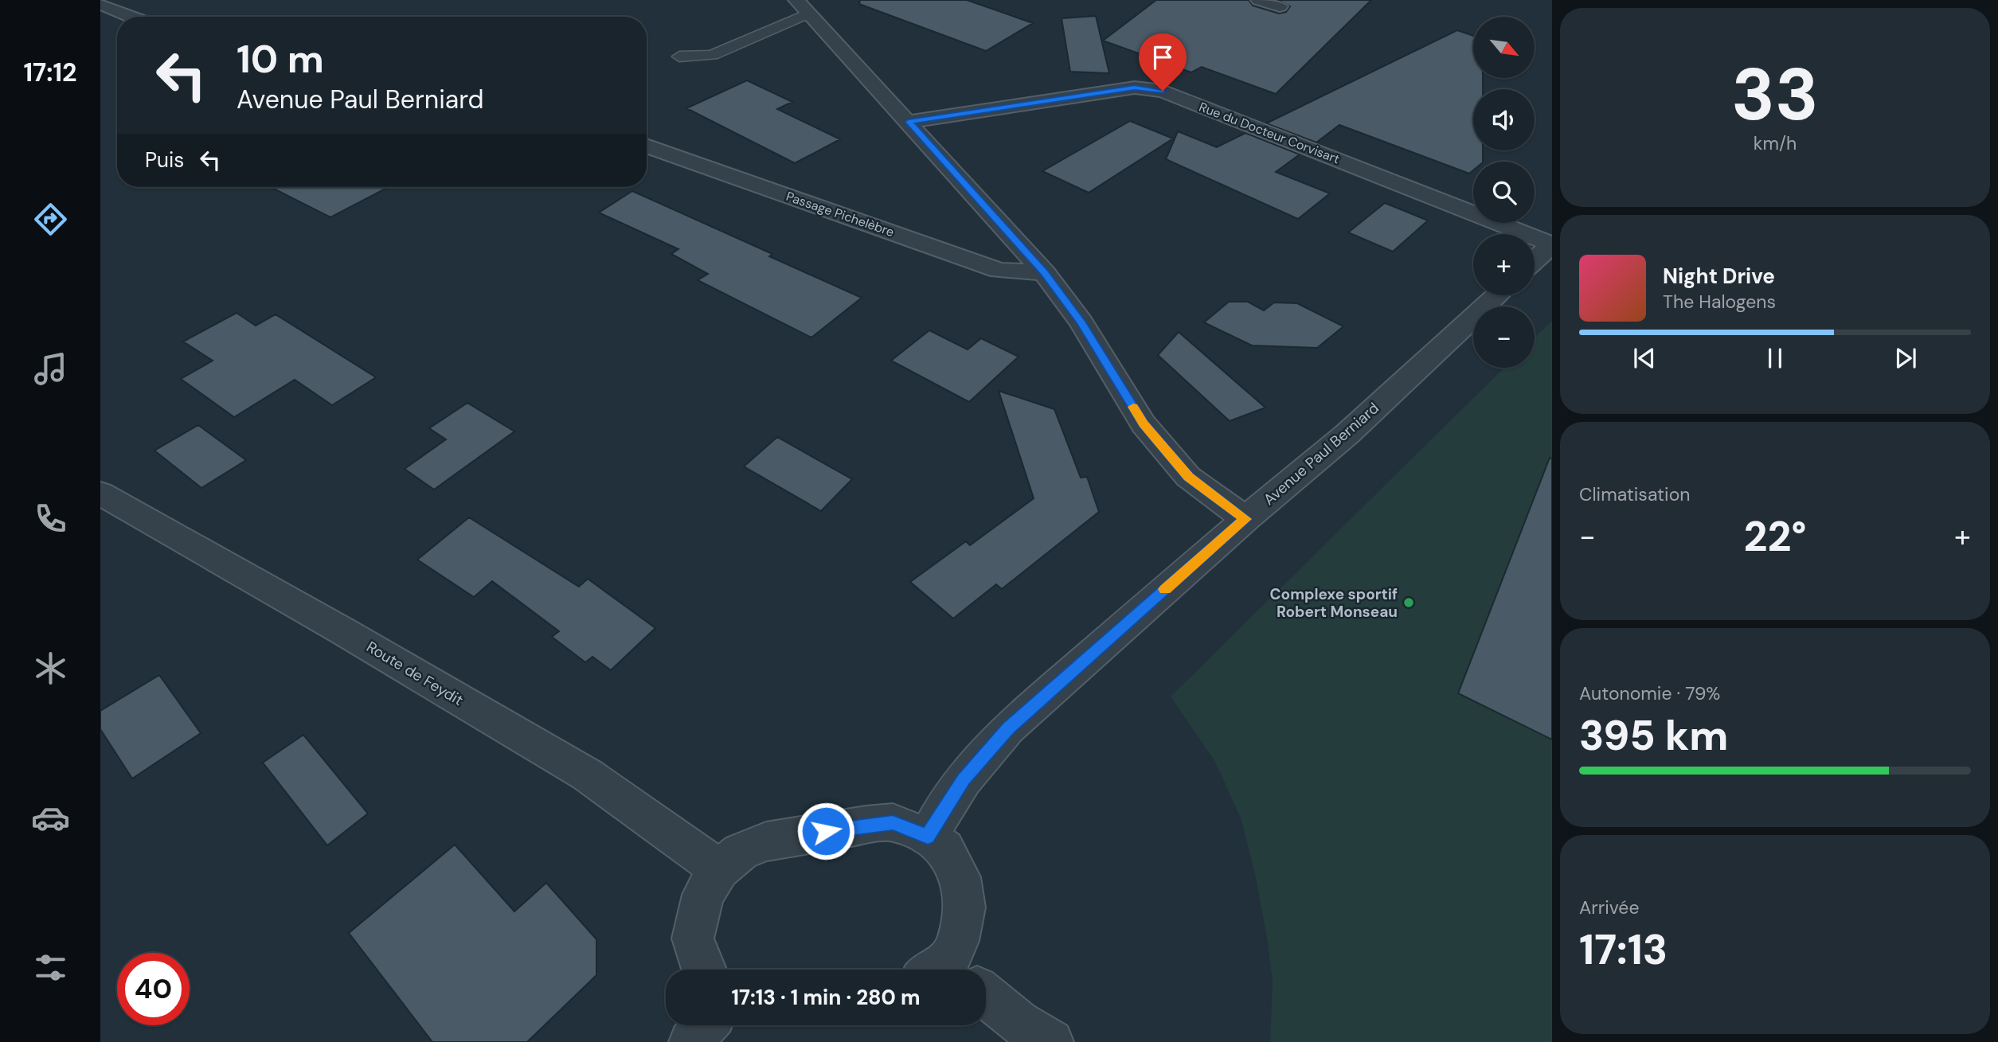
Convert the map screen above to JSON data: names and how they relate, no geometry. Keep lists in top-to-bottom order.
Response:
{
  "streets": {
    "street": [
      "Rue du Docteur Corvisart",
      "Passage Pichelèbre",
      "Avenue Paul Berniard",
      "Route de Feydit"
    ]
  },
  "places": ["Complexe sportif Robert Monseau"],
  "north": "bottom right",
  "page": {
    "tabs": "17:12",
    "tile": [
      ["33", "km/h"],
      "Climatisation",
      ["Autonomie · 79%", "395 km"],
      ["Arrivée", "17:13"]
    ],
    "map_buttons": ["+", "−"],
    "turn": ["10 m", "Avenue Paul Berniard"],
    "then": "Puis",
    "song": ["Night Drive", "The Halogens"],
    "heat": ["−", "22°", "+"],
    "limit": "40",
    "trip": "17:13 · 1 min · 280 m"
  }
}
